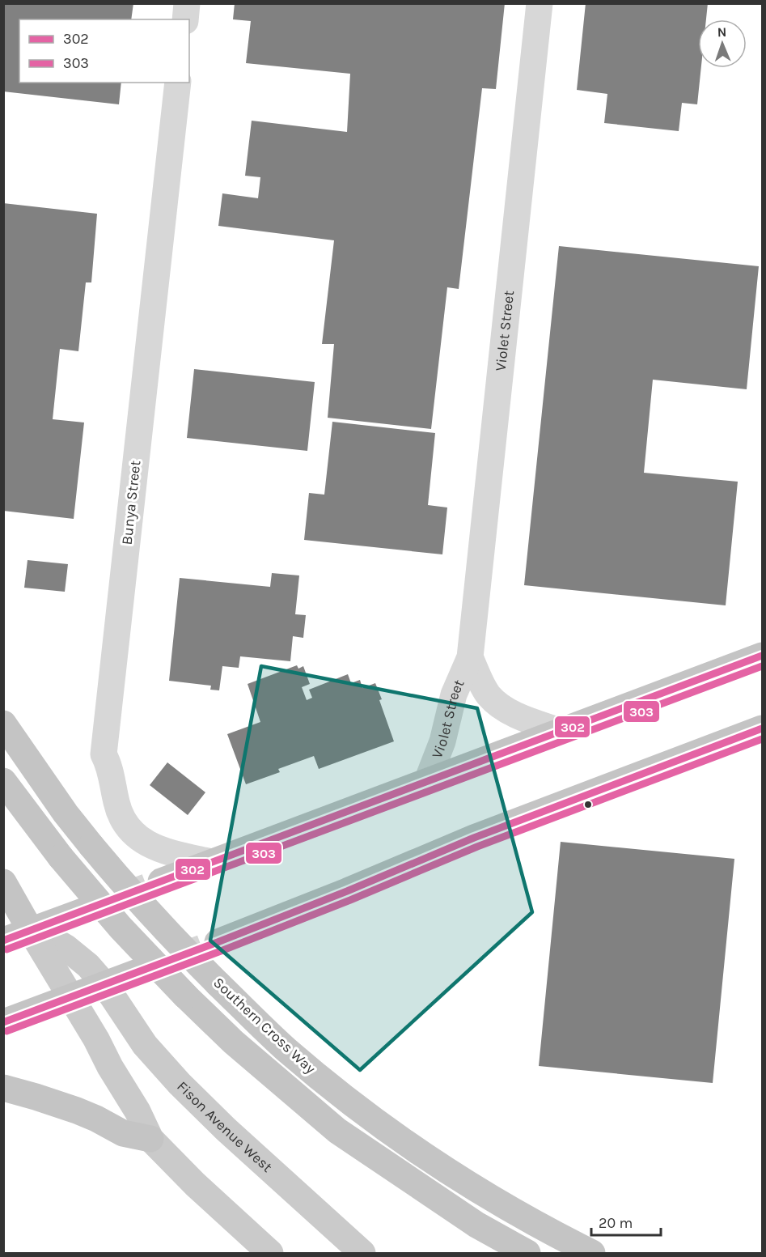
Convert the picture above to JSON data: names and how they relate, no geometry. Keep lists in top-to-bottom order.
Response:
{
  "streets": {
    "highway": ["Southern Cross Way"],
    "main road": ["Fison Avenue West"],
    "street": ["Violet Street", "Bunya Street"]
  },
  "lines": ["transit line 302", "transit line 303"],
  "legend": ["302", "303"],
  "scale_bar": "20 m",
  "north": "top"
}
